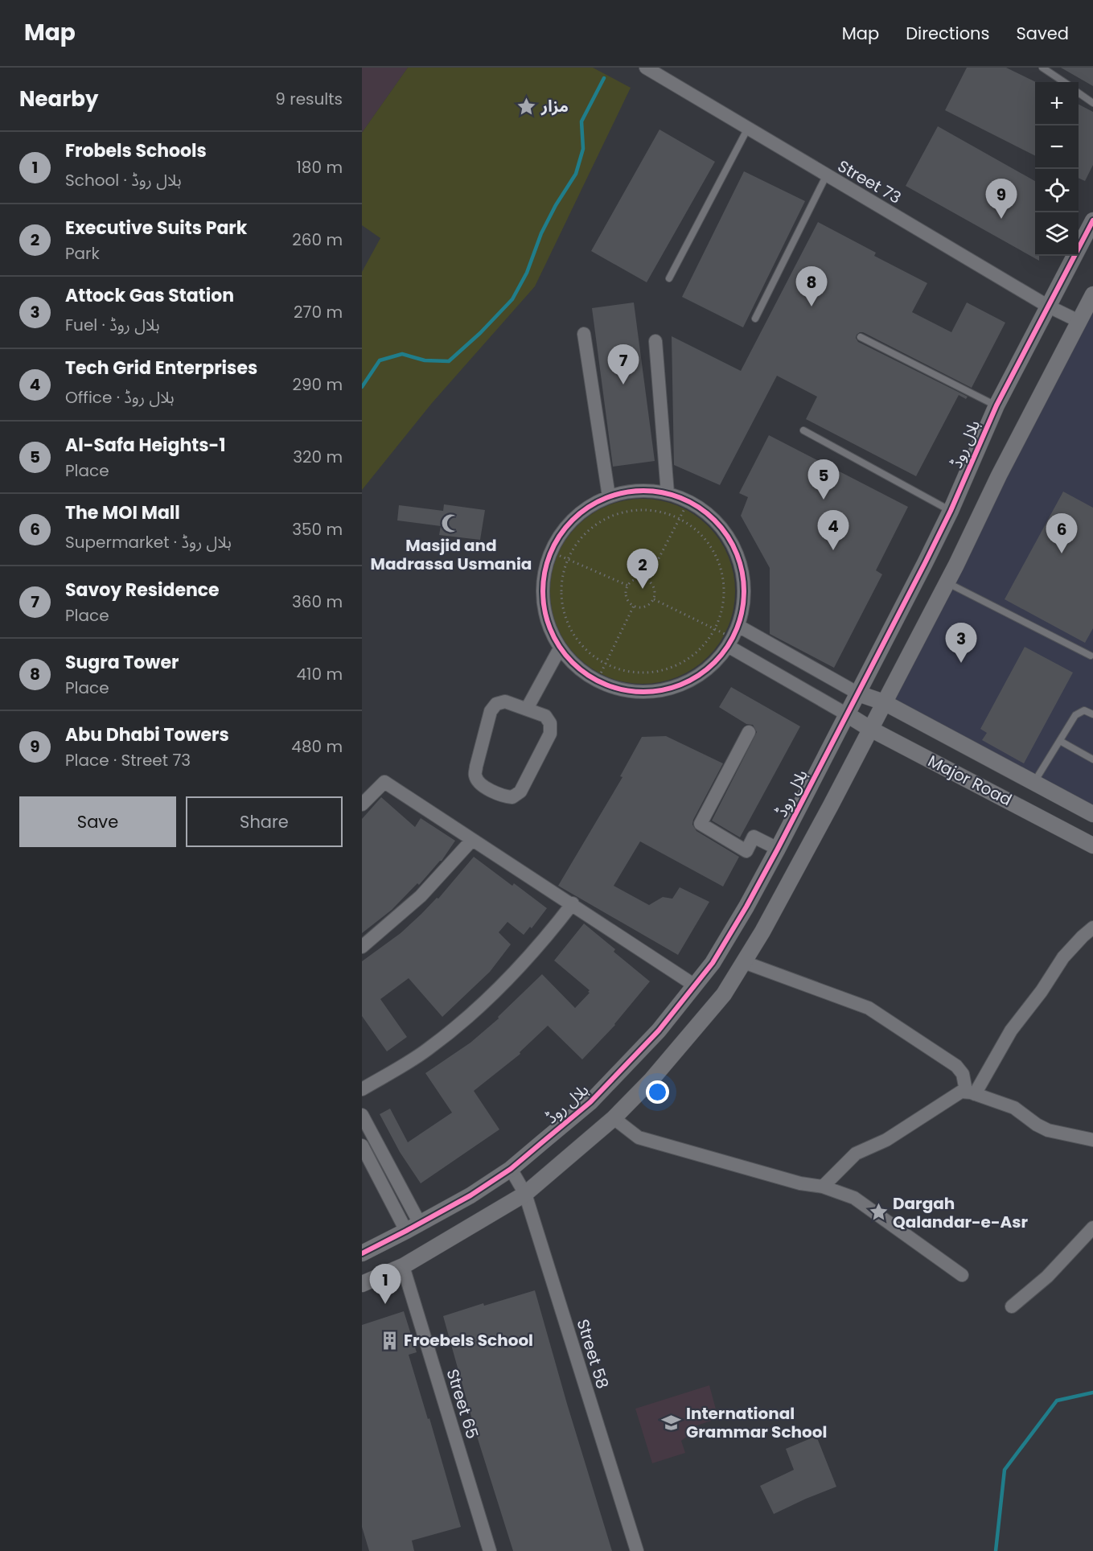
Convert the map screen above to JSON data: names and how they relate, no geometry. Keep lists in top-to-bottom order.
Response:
{
  "streets": {
    "street": [
      "Street 73",
      "ہلال روڈ",
      "Major Road",
      "Street 58",
      "Street 65"
    ]
  },
  "crossings": [
    ["Street 73", "ہلال روڈ"],
    ["ہلال روڈ", "Major Road"],
    ["ہلال روڈ", "Street 58"]
  ],
  "places": {
    "place": ["مزار", "Dargah Qalandar-e-Asr"],
    "mosque": ["Masjid and Madrassa Usmania"],
    "building": ["Froebels School"],
    "school or university": ["International Grammar School"]
  },
  "page": {
    "header": "Map",
    "nav": ["Map", "Directions", "Saved"],
    "heading": ["Nearby", "9 results"],
    "map_buttons": ["+", "−"],
    "list": [
      {
        "mark": "1",
        "name": "Frobels Schools",
        "note": "School · ہلال روڈ",
        "value": "180 m"
      },
      {
        "mark": "2",
        "name": "Executive Suits Park",
        "note": "Park",
        "value": "260 m"
      },
      {
        "mark": "3",
        "name": "Attock Gas Station",
        "note": "Fuel · ہلال روڈ",
        "value": "270 m"
      },
      {
        "mark": "4",
        "name": "Tech Grid Enterprises",
        "note": "Office · ہلال روڈ",
        "value": "290 m"
      },
      {
        "mark": "5",
        "name": "Al-Safa Heights-1",
        "note": "Place",
        "value": "320 m"
      },
      {
        "mark": "6",
        "name": "The MOI Mall",
        "note": "Supermarket · ہلال روڈ",
        "value": "350 m"
      },
      {
        "mark": "7",
        "name": "Savoy Residence",
        "note": "Place",
        "value": "360 m"
      },
      {
        "mark": "8",
        "name": "Sugra Tower",
        "note": "Place",
        "value": "410 m"
      },
      {
        "mark": "9",
        "name": "Abu Dhabi Towers",
        "note": "Place · Street 73",
        "value": "480 m"
      }
    ],
    "pins": [
      "9",
      "8",
      "7",
      "5",
      "4",
      "6",
      "2",
      "3",
      "1"
    ],
    "buttons": ["Save", "Share"]
  }
}
